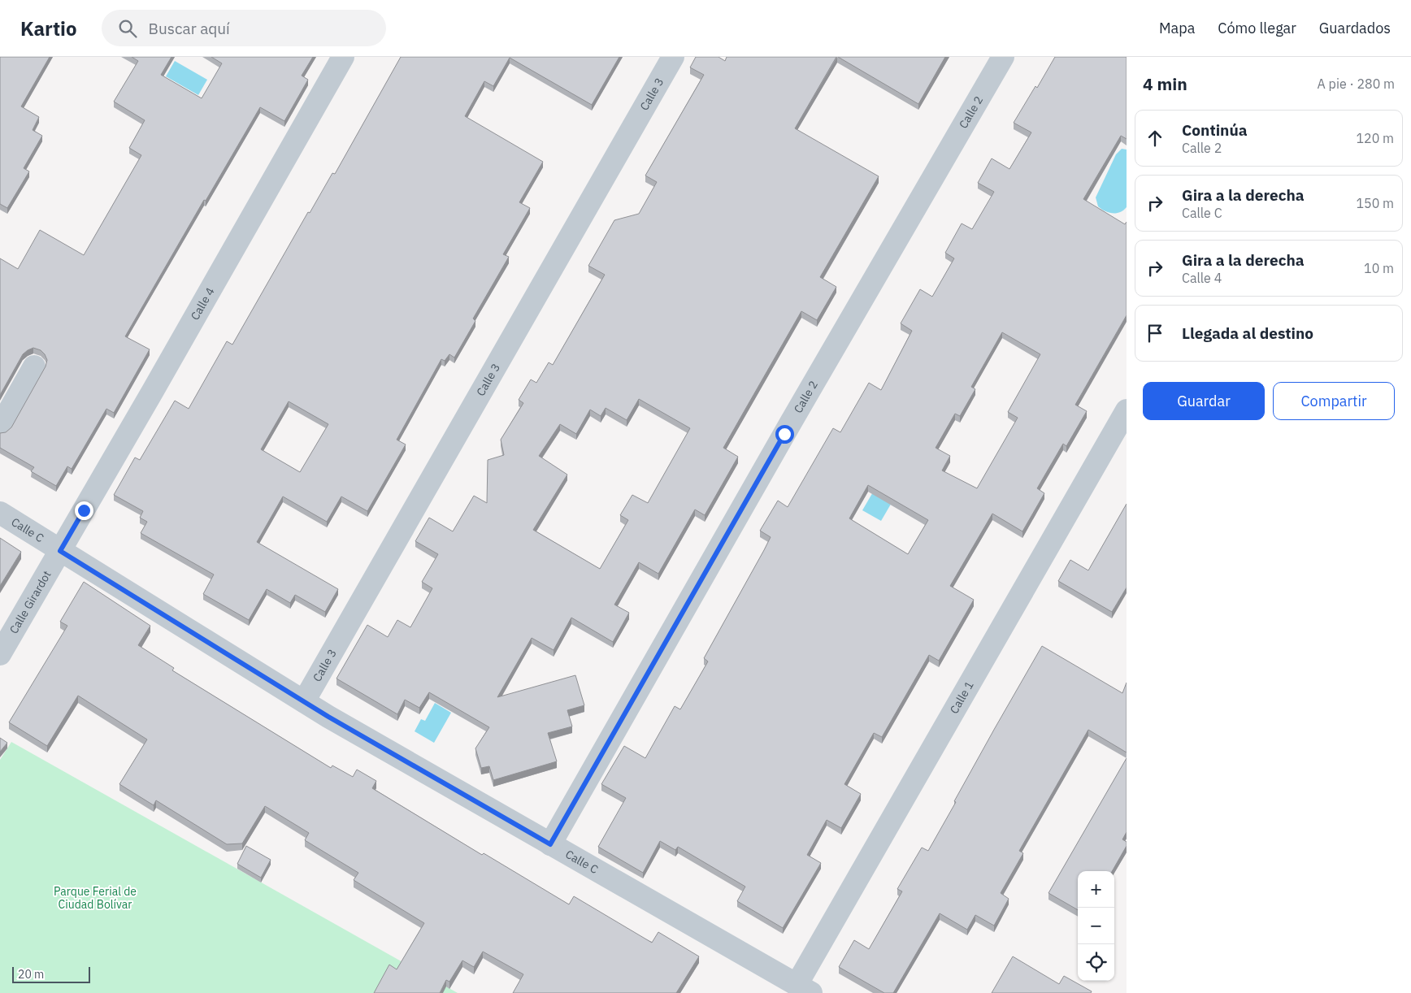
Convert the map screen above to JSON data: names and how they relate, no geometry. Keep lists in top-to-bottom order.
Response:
{
  "streets": {
    "street": [
      "Calle 3",
      "Calle 2",
      "Calle 4",
      "Calle C",
      "Calle Girardot",
      "Calle 1"
    ]
  },
  "crossings": [
    ["Calle 3", "Calle C"],
    ["Calle 2", "Calle C"],
    ["Calle 4", "Calle C"],
    ["Calle 4", "Calle Girardot"],
    ["Calle C", "Calle Girardot"],
    ["Calle C", "Calle 1"]
  ],
  "parks": ["Parque Ferial de Ciudad Bolívar"],
  "scale_bar": "20 m",
  "page": {
    "header": "Kartio",
    "search": "Buscar aquí",
    "nav": ["Mapa", "Cómo llegar", "Guardados"],
    "heading": ["4 min", "A pie · 280 m"],
    "list": [
      ["Continúa", "Calle 2", "120 m"],
      ["Gira a la derecha", "Calle C", "150 m"],
      ["Gira a la derecha", "Calle 4", "10 m"],
      "Llegada al destino"
    ],
    "buttons": ["Guardar", "Compartir"],
    "map_buttons": ["+", "−"],
    "scale": "20 m"
  }
}
